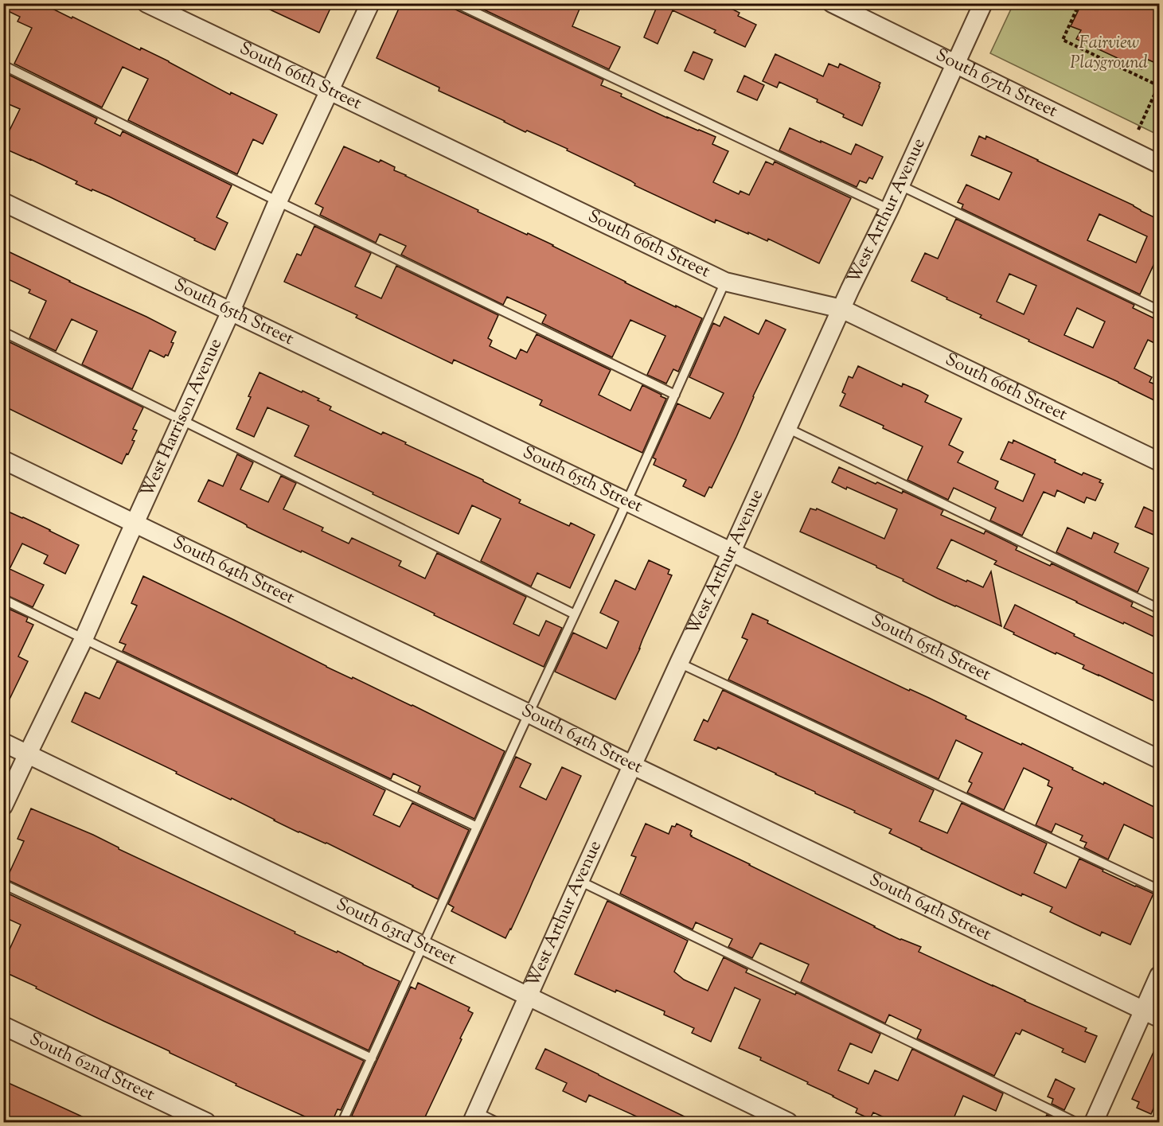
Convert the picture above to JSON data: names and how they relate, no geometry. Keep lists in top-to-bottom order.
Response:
{
  "streets": {
    "street": [
      "South 66th Street",
      "South 67th Street",
      "West Arthur Avenue",
      "South 65th Street",
      "West Harrison Avenue",
      "South 64th Street",
      "South 63rd Street",
      "South 62nd Street"
    ]
  },
  "crossings": [
    ["South 66th Street", "West Arthur Avenue"],
    ["South 66th Street", "West Harrison Avenue"],
    ["South 67th Street", "West Arthur Avenue"],
    ["West Arthur Avenue", "South 65th Street"],
    ["West Arthur Avenue", "South 64th Street"],
    ["West Arthur Avenue", "South 63rd Street"],
    ["South 65th Street", "West Harrison Avenue"],
    ["West Harrison Avenue", "South 64th Street"],
    ["West Harrison Avenue", "South 63rd Street"]
  ],
  "parks": ["Fairview Playground"]
}
